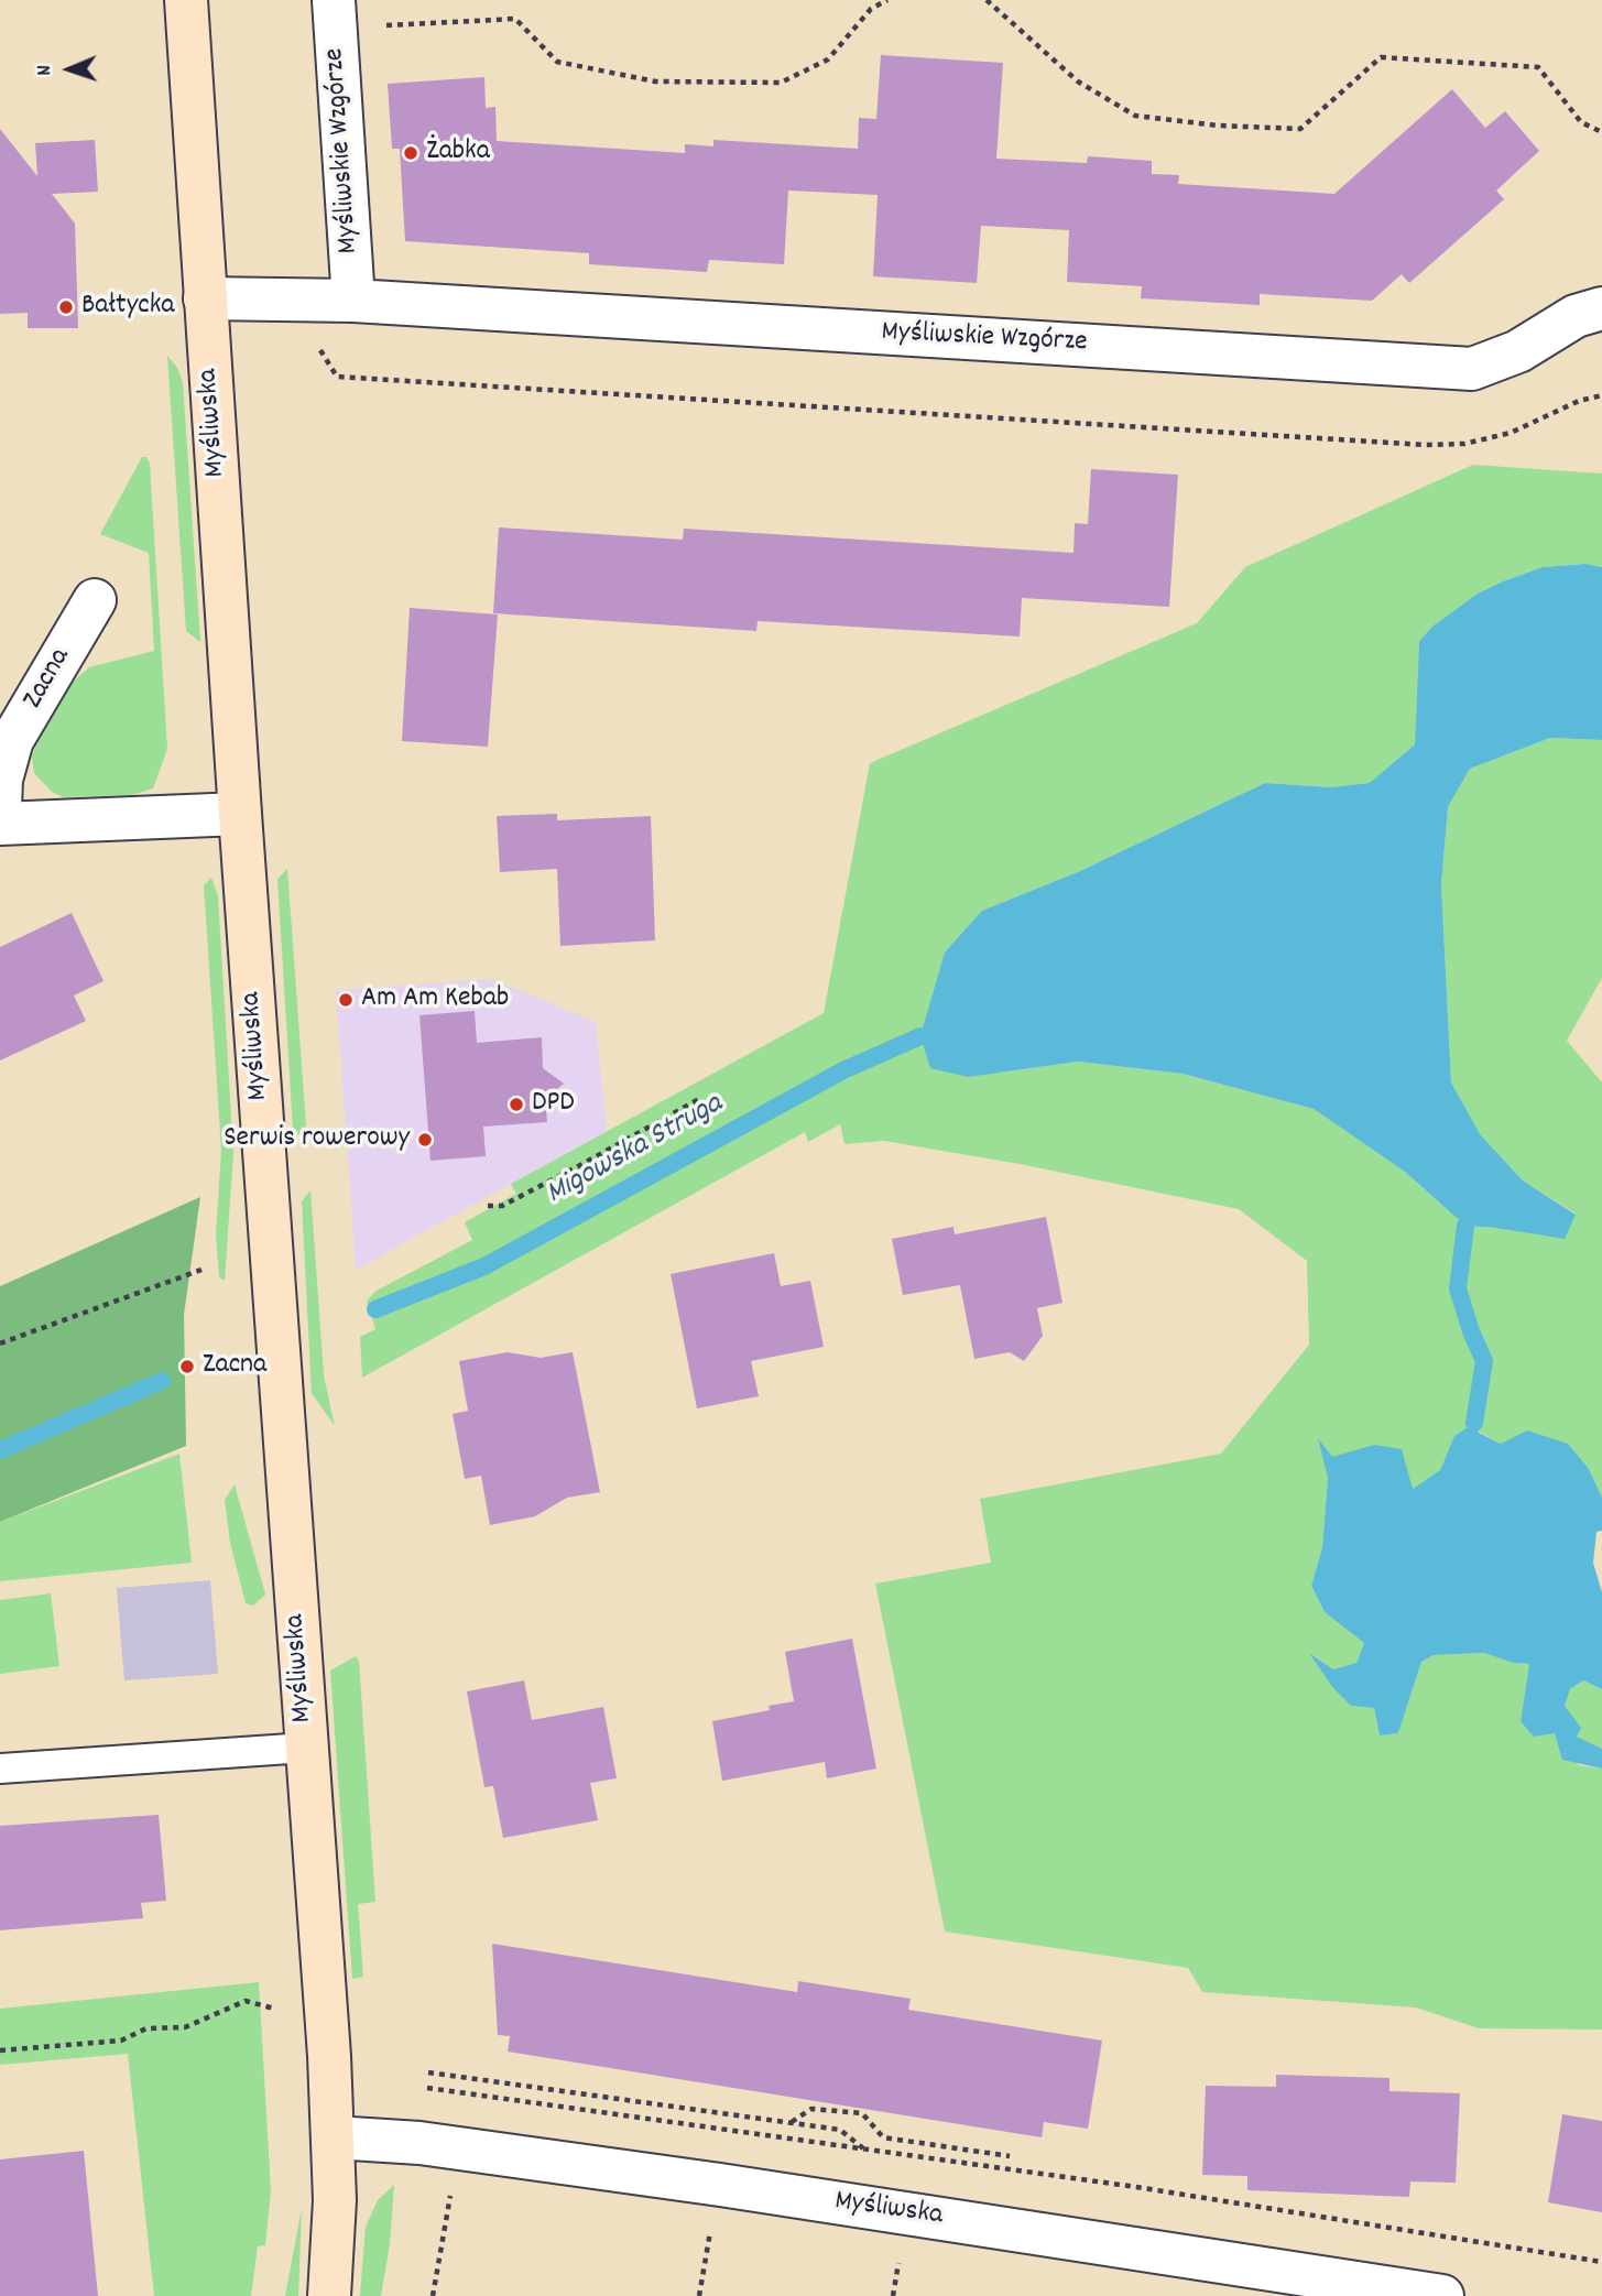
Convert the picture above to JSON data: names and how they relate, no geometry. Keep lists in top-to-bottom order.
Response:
{
  "streets": {
    "street": ["Myśliwskie Wzgórze", "Myśliwska", "Zacna"]
  },
  "crossings": [
    ["Myśliwskie Wzgórze", "Myśliwska"]
  ],
  "water": ["Migowska Struga"],
  "places": [
    "Żabka",
    "Bałtycka",
    "Am Am Kebab",
    "DPD",
    "Serwis rowerowy",
    "Zacna"
  ],
  "north": "left"
}
